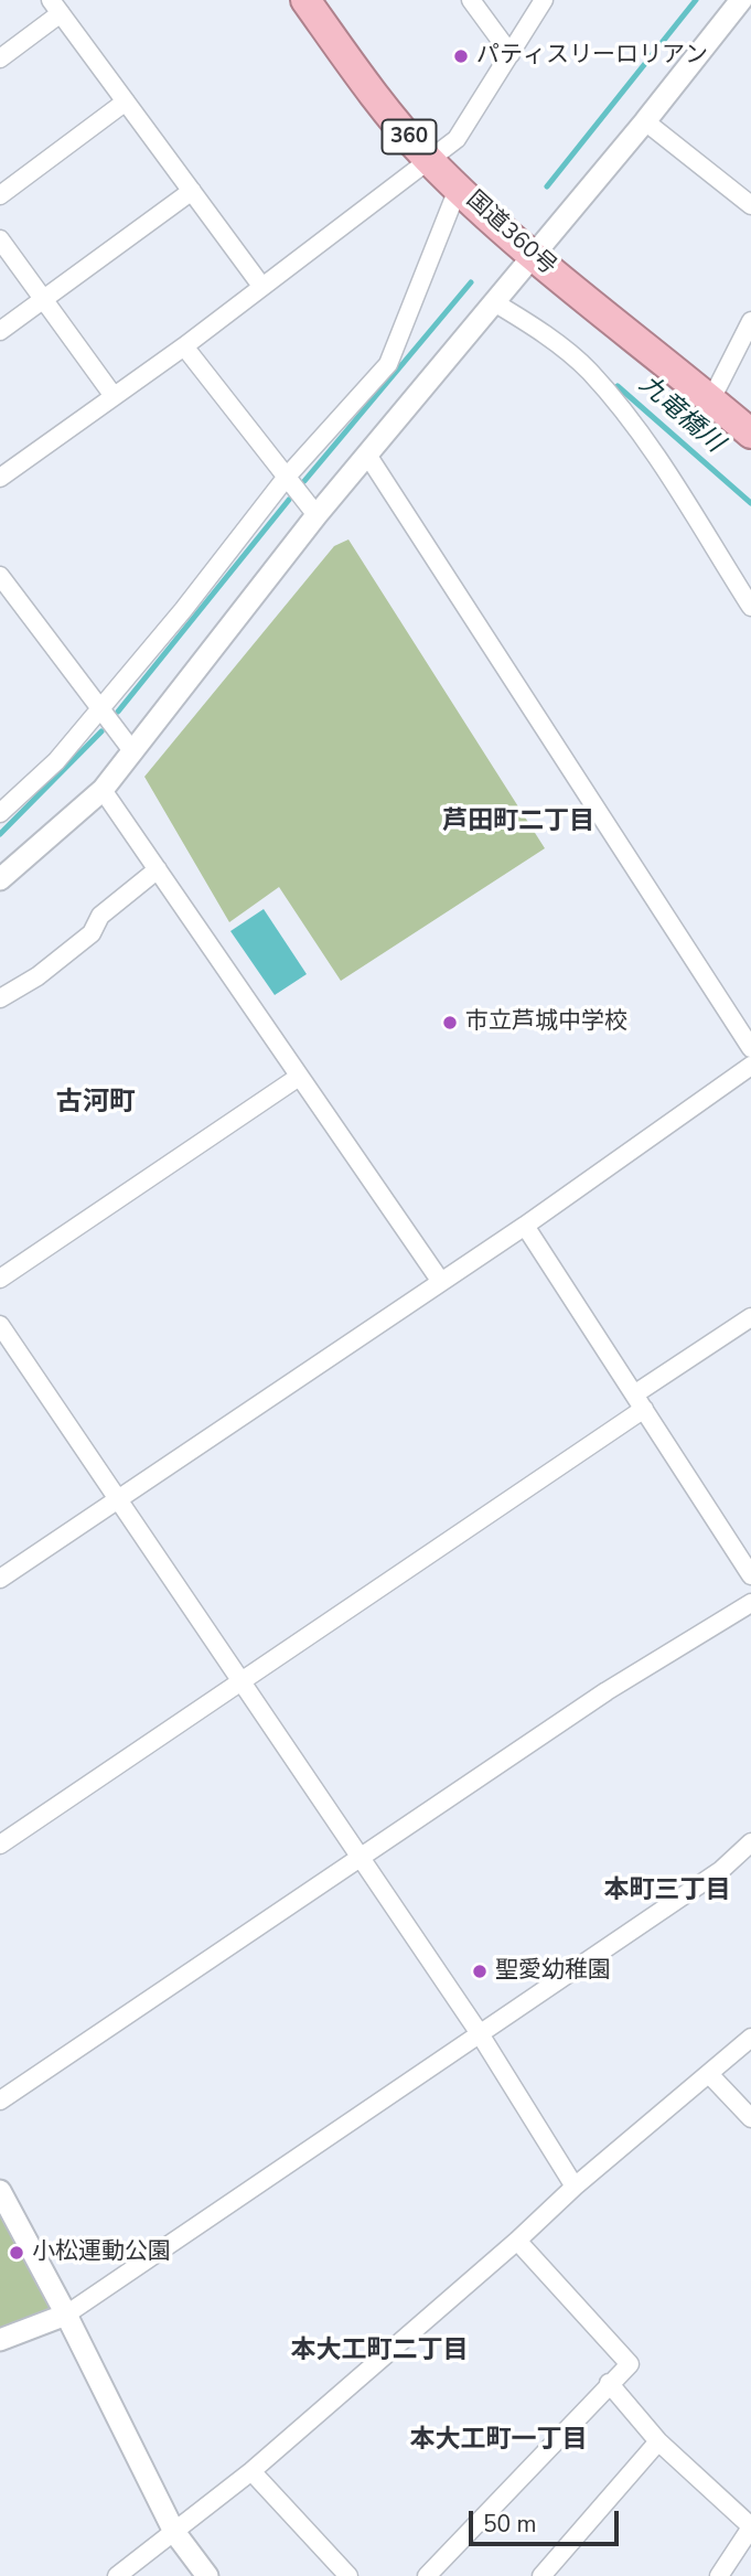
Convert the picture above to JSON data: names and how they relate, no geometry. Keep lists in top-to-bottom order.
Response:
{
  "streets": {
    "highway": ["360", "国道360号"]
  },
  "districts": [
    "芦田町二丁目",
    "古河町",
    "本町三丁目",
    "本大工町二丁目",
    "本大工町一丁目"
  ],
  "water": ["九竜橋川"],
  "places": [
    "パティスリーロリアン",
    "市立芦城中学校",
    "聖愛幼稚園",
    "小松運動公園"
  ],
  "scale_bar": "50 m"
}
